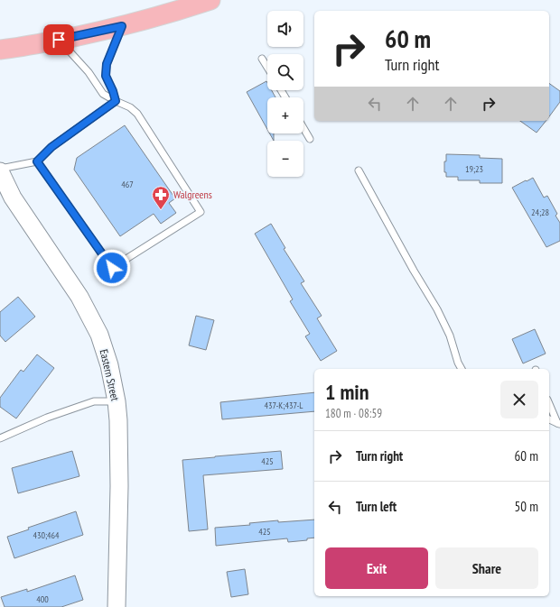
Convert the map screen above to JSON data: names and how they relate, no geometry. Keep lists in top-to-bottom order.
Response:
{
  "streets": {
    "street": ["Eastern Street"]
  },
  "places": {
    "pharmacy": ["Walgreens"]
  },
  "house_numbers": [
    "19;23",
    "467",
    "24;28",
    "437-K;437-L",
    "425",
    "425",
    "430;464",
    "400"
  ],
  "page": {
    "map_buttons": ["+", "−"],
    "turn": ["60 m", "Turn right"],
    "heading": ["1 min", "180 m · 08:59"],
    "list": [
      {
        "name": "Turn right",
        "value": "60 m"
      },
      {
        "name": "Turn left",
        "value": "50 m"
      }
    ],
    "buttons": ["Exit", "Share"]
  }
}
